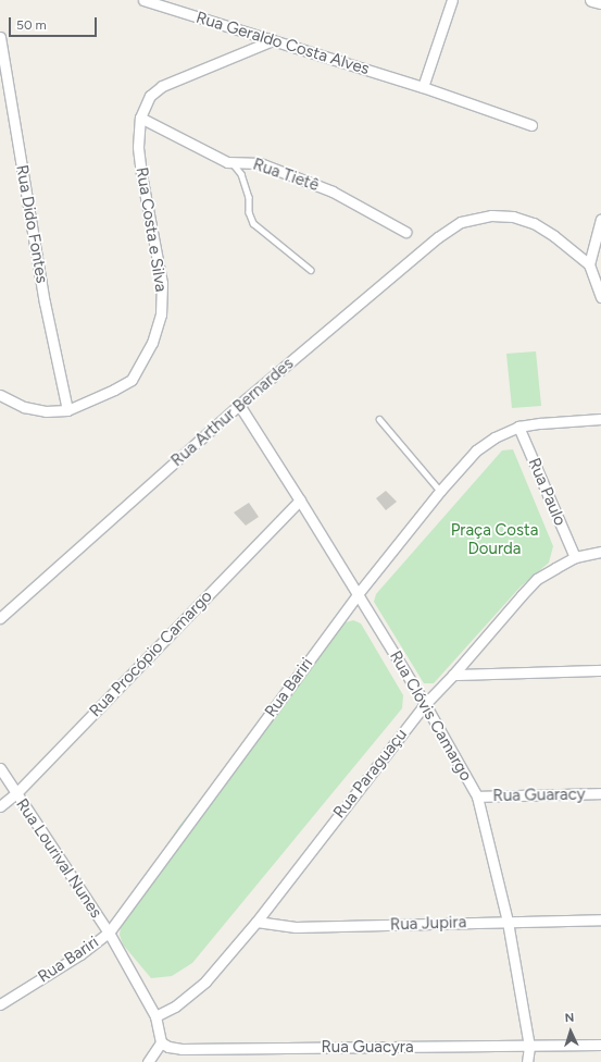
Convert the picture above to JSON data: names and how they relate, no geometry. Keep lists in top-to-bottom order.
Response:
{
  "streets": {
    "street": [
      "Rua Geraldo Costa Alves",
      "Rua Tietê",
      "Rua Dido Fontes",
      "Rua Costa e Silva",
      "Rua Arthur Bernardes",
      "Rua Paulo",
      "Rua Procópio Camargo",
      "Rua Bariri",
      "Rua Clóvis Camargo",
      "Rua Paraguaçu",
      "Rua Guaracy",
      "Rua Lourival Nunes",
      "Rua Jupira",
      "Rua Guacyra"
    ]
  },
  "crossings": [
    ["Rua Geraldo Costa Alves", "Rua Costa e Silva"],
    ["Rua Tietê", "Rua Costa e Silva"],
    ["Rua Dido Fontes", "Rua Costa e Silva"],
    ["Rua Arthur Bernardes", "Rua Clóvis Camargo"],
    ["Rua Paulo", "Rua Bariri"],
    ["Rua Paulo", "Rua Paraguaçu"],
    ["Rua Procópio Camargo", "Rua Clóvis Camargo"],
    ["Rua Procópio Camargo", "Rua Lourival Nunes"],
    ["Rua Bariri", "Rua Clóvis Camargo"],
    ["Rua Bariri", "Rua Lourival Nunes"],
    ["Rua Clóvis Camargo", "Rua Paraguaçu"],
    ["Rua Clóvis Camargo", "Rua Guaracy"],
    ["Rua Clóvis Camargo", "Rua Jupira"],
    ["Rua Clóvis Camargo", "Rua Guacyra"],
    ["Rua Paraguaçu", "Rua Lourival Nunes"],
    ["Rua Paraguaçu", "Rua Jupira"]
  ],
  "parks": ["Praça Costa Dourda"],
  "scale_bar": "50 m",
  "north": "top"
}
